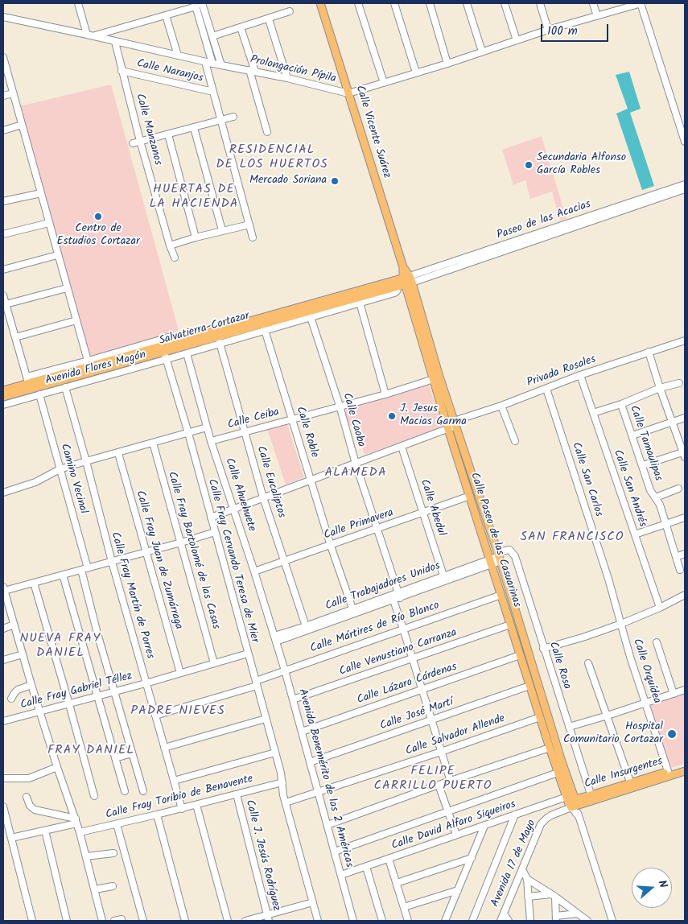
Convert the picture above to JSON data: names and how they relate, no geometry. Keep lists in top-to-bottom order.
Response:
{
  "streets": {
    "main road": [
      "Calle Vicente Suárez",
      "Salvatierra-Cortazar",
      "Calle Paseo de las Casuarinas",
      "Calle Insurgentes"
    ],
    "street": [
      "Prolongación Pípila",
      "Calle Naranjos",
      "Calle Manzanos",
      "Paseo de las Acacias",
      "Avenida Flores Magón",
      "Privada Rosales",
      "Calle Ceiba",
      "Calle Caoba",
      "Calle Roble",
      "Calle Tamaulipas",
      "Camino Vecinal",
      "Calle San Carlos",
      "Calle Eucaliptos",
      "Calle San Andrés",
      "Calle Ahuehuete",
      "Calle Abedul",
      "Calle Primavera",
      "Calle Fray Bartolomé de las Casas",
      "Calle Fray Juan de Zumárraga",
      "Calle Fray Cervando Teresa de Mier",
      "Calle Trabajadores Unidos",
      "Calle Fray Martín de Porres",
      "Calle Mártires de Río Blanco",
      "Calle Venustiano Carranza",
      "Calle Rosa",
      "Calle Orquídea",
      "Calle Lázaro Cárdenas",
      "Calle Fray Gabriel Téllez",
      "Calle José Martí",
      "Calle Salvador Allende",
      "Avenida Benemérito de las 2 Américas",
      "Calle Fray Toribio de Benavente",
      "Calle David Alfaro Siqueiros",
      "Calle J. Jesús Rodríguez",
      "Avenida 17 de Mayo"
    ]
  },
  "crossings": [
    ["Prolongación Pípila", "Calle Manzanos"],
    ["Prolongación Pípila", "Calle Vicente Suárez"],
    ["Calle Naranjos", "Calle Manzanos"],
    ["Calle Vicente Suárez", "Paseo de las Acacias"],
    ["Calle Vicente Suárez", "Salvatierra-Cortazar"],
    ["Calle Vicente Suárez", "Avenida Flores Magón"],
    ["Calle Vicente Suárez", "Calle Paseo de las Casuarinas"],
    ["Paseo de las Acacias", "Salvatierra-Cortazar"],
    ["Paseo de las Acacias", "Avenida Flores Magón"],
    ["Paseo de las Acacias", "Calle Paseo de las Casuarinas"],
    ["Salvatierra-Cortazar", "Avenida Flores Magón"],
    ["Salvatierra-Cortazar", "Calle Ahuehuete"],
    ["Salvatierra-Cortazar", "Calle Paseo de las Casuarinas"],
    ["Salvatierra-Cortazar", "Calle Fray Cervando Teresa de Mier"],
    ["Avenida Flores Magón", "Calle Caoba"],
    ["Avenida Flores Magón", "Calle Roble"],
    ["Avenida Flores Magón", "Camino Vecinal"],
    ["Avenida Flores Magón", "Calle Eucaliptos"],
    ["Avenida Flores Magón", "Calle Ahuehuete"],
    ["Avenida Flores Magón", "Calle Paseo de las Casuarinas"],
    ["Avenida Flores Magón", "Calle Fray Cervando Teresa de Mier"],
    ["Avenida Flores Magón", "Calle Fray Martín de Porres"],
    ["Privada Rosales", "Calle Caoba"],
    ["Privada Rosales", "Calle Roble"],
    ["Privada Rosales", "Calle San Carlos"],
    ["Privada Rosales", "Calle Eucaliptos"],
    ["Privada Rosales", "Calle San Andrés"],
    ["Privada Rosales", "Calle Ahuehuete"],
    ["Privada Rosales", "Calle Abedul"],
    ["Privada Rosales", "Calle Paseo de las Casuarinas"],
    ["Privada Rosales", "Calle Fray Cervando Teresa de Mier"],
    ["Calle Ceiba", "Calle Caoba"],
    ["Calle Ceiba", "Calle Roble"],
    ["Calle Ceiba", "Calle Eucaliptos"],
    ["Calle Ceiba", "Calle Ahuehuete"],
    ["Calle Ceiba", "Calle Paseo de las Casuarinas"],
    ["Calle Caoba", "Calle Primavera"],
    ["Calle Caoba", "Calle Trabajadores Unidos"],
    ["Calle Caoba", "Calle Mártires de Río Blanco"],
    ["Calle Caoba", "Calle Venustiano Carranza"],
    ["Calle Caoba", "Calle Lázaro Cárdenas"],
    ["Calle Caoba", "Calle José Martí"],
    ["Calle Caoba", "Calle Salvador Allende"],
    ["Calle Roble", "Calle Primavera"],
    ["Calle Roble", "Calle Trabajadores Unidos"],
    ["Calle San Carlos", "Calle Orquídea"],
    ["Calle Eucaliptos", "Calle Primavera"],
    ["Calle Eucaliptos", "Calle Trabajadores Unidos"],
    ["Calle Ahuehuete", "Calle Primavera"],
    ["Calle Ahuehuete", "Calle Trabajadores Unidos"],
    ["Calle Ahuehuete", "Avenida Benemérito de las 2 Américas"],
    ["Calle Abedul", "Calle Primavera"],
    ["Calle Abedul", "Calle Trabajadores Unidos"],
    ["Calle Primavera", "Calle Paseo de las Casuarinas"],
    ["Calle Paseo de las Casuarinas", "Calle Trabajadores Unidos"],
    ["Calle Paseo de las Casuarinas", "Calle Mártires de Río Blanco"],
    ["Calle Paseo de las Casuarinas", "Calle Venustiano Carranza"],
    ["Calle Paseo de las Casuarinas", "Calle Rosa"],
    ["Calle Paseo de las Casuarinas", "Calle Lázaro Cárdenas"],
    ["Calle Paseo de las Casuarinas", "Calle José Martí"],
    ["Calle Paseo de las Casuarinas", "Calle Salvador Allende"],
    ["Calle Paseo de las Casuarinas", "Calle Insurgentes"],
    ["Calle Paseo de las Casuarinas", "Calle David Alfaro Siqueiros"],
    ["Calle Paseo de las Casuarinas", "Avenida 17 de Mayo"],
    ["Calle Fray Bartolomé de las Casas", "Calle Fray Gabriel Téllez"],
    ["Calle Fray Juan de Zumárraga", "Calle Fray Gabriel Téllez"],
    ["Calle Fray Cervando Teresa de Mier", "Calle Mártires de Río Blanco"],
    ["Calle Fray Cervando Teresa de Mier", "Calle Fray Gabriel Téllez"],
    ["Calle Fray Cervando Teresa de Mier", "Calle Salvador Allende"],
    ["Calle Fray Cervando Teresa de Mier", "Calle Fray Toribio de Benavente"],
    ["Calle Trabajadores Unidos", "Calle Rosa"],
    ["Calle Trabajadores Unidos", "Avenida Benemérito de las 2 Américas"],
    ["Calle Fray Martín de Porres", "Calle Mártires de Río Blanco"],
    ["Calle Fray Martín de Porres", "Calle Fray Gabriel Téllez"],
    ["Calle Fray Martín de Porres", "Calle Fray Toribio de Benavente"],
    ["Calle Mártires de Río Blanco", "Avenida Benemérito de las 2 Américas"],
    ["Calle Venustiano Carranza", "Avenida Benemérito de las 2 Américas"],
    ["Calle Rosa", "Calle Insurgentes"],
    ["Calle Orquídea", "Calle Insurgentes"],
    ["Calle Lázaro Cárdenas", "Avenida Benemérito de las 2 Américas"],
    ["Calle José Martí", "Avenida Benemérito de las 2 Américas"],
    ["Calle Salvador Allende", "Avenida Benemérito de las 2 Américas"],
    ["Calle Insurgentes", "Calle David Alfaro Siqueiros"],
    ["Calle Insurgentes", "Avenida 17 de Mayo"],
    ["Avenida Benemérito de las 2 Américas", "Calle David Alfaro Siqueiros"],
    ["Calle Fray Toribio de Benavente", "Calle J. Jesús Rodríguez"],
    ["Calle David Alfaro Siqueiros", "Avenida 17 de Mayo"]
  ],
  "districts": [
    "RESIDENCIAL DE LOS HUERTOS",
    "HUERTAS DE LA HACIENDA",
    "ALAMEDA",
    "SAN FRANCISCO",
    "NUEVA FRAY DANIEL",
    "PADRE NIEVES",
    "FRAY DANIEL",
    "FELIPE CARRILLO PUERTO"
  ],
  "places": [
    "Secundaria Alfonso García Robles",
    "Mercado Soriana",
    "Centro de Estudios Cortazar",
    "J. Jesus Macias Garma",
    "Hospital Comunitario Cortazar"
  ],
  "scale_bar": "100 m",
  "north": "right"
}
